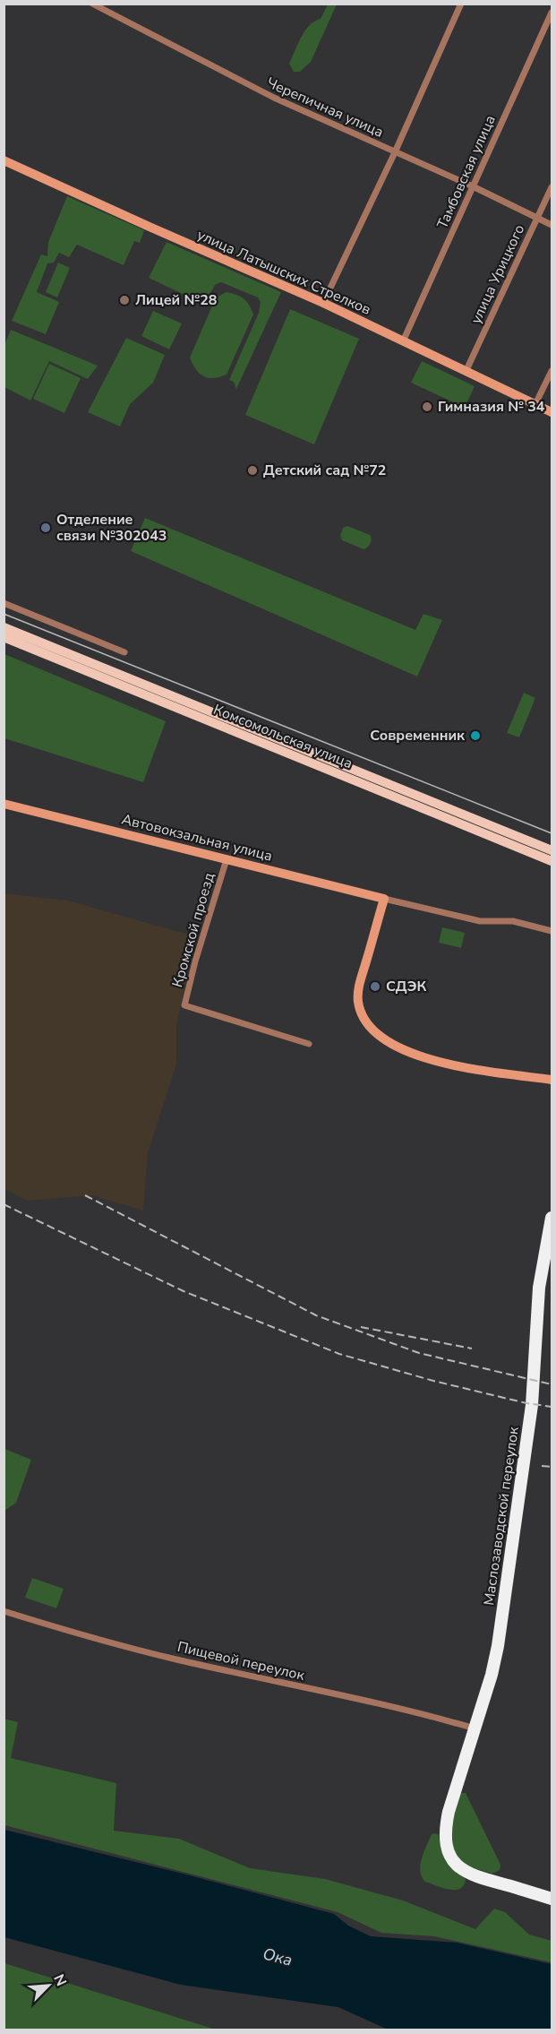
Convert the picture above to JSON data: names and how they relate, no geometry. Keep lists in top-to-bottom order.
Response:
{
  "streets": {
    "highway": ["Маслозаводской переулок"],
    "main road": ["Комсомольская улица"],
    "street": [
      "Черепичная улица",
      "Тамбовская улица",
      "улица Латышских Стрелков",
      "улица Урицкого",
      "Автовокзальная улица",
      "Кромской проезд",
      "Пищевой переулок"
    ]
  },
  "crossings": [
    ["Черепичная улица", "Тамбовская улица"],
    ["Черепичная улица", "улица Урицкого"],
    ["Тамбовская улица", "улица Латышских Стрелков"],
    ["улица Латышских Стрелков", "улица Урицкого"],
    ["Автовокзальная улица", "Кромской проезд"],
    ["Маслозаводской переулок", "Пищевой переулок"]
  ],
  "water": ["Ока"],
  "places": [
    "Лицей №28",
    "Гимназия № 34",
    "Детский сад №72",
    "Отделение связи №302043",
    "Современник",
    "СДЭК"
  ],
  "north": "top right"
}
